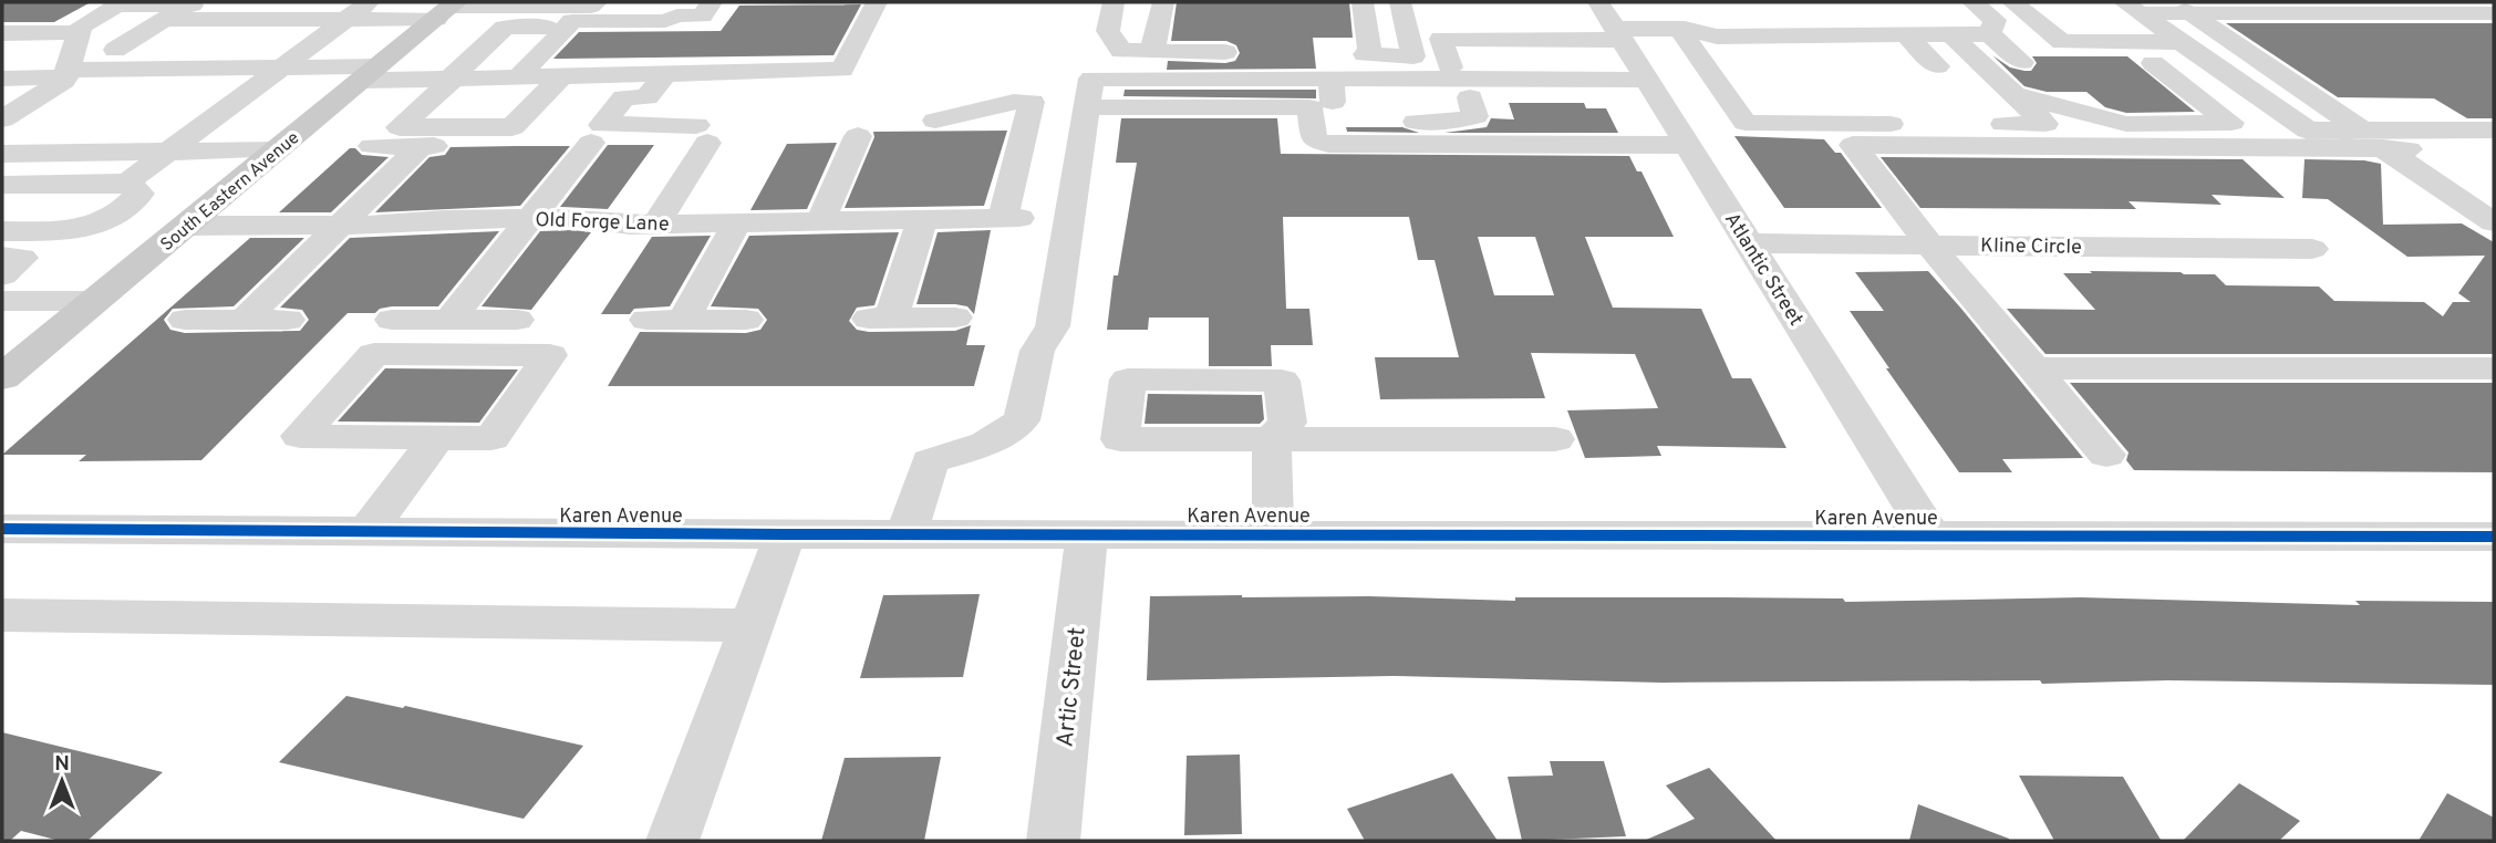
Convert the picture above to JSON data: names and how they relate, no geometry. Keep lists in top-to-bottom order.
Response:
{
  "streets": {
    "main road": ["South Eastern Avenue"],
    "street": [
      "Old Forge Lane",
      "Kline Circle",
      "Atlantic Street",
      "Karen Avenue",
      "Artic Street"
    ]
  },
  "crossings": [
    ["South Eastern Avenue", "Old Forge Lane"],
    ["Kline Circle", "Atlantic Street"],
    ["Atlantic Street", "Karen Avenue"],
    ["Karen Avenue", "Artic Street"]
  ],
  "north": "top"
}
